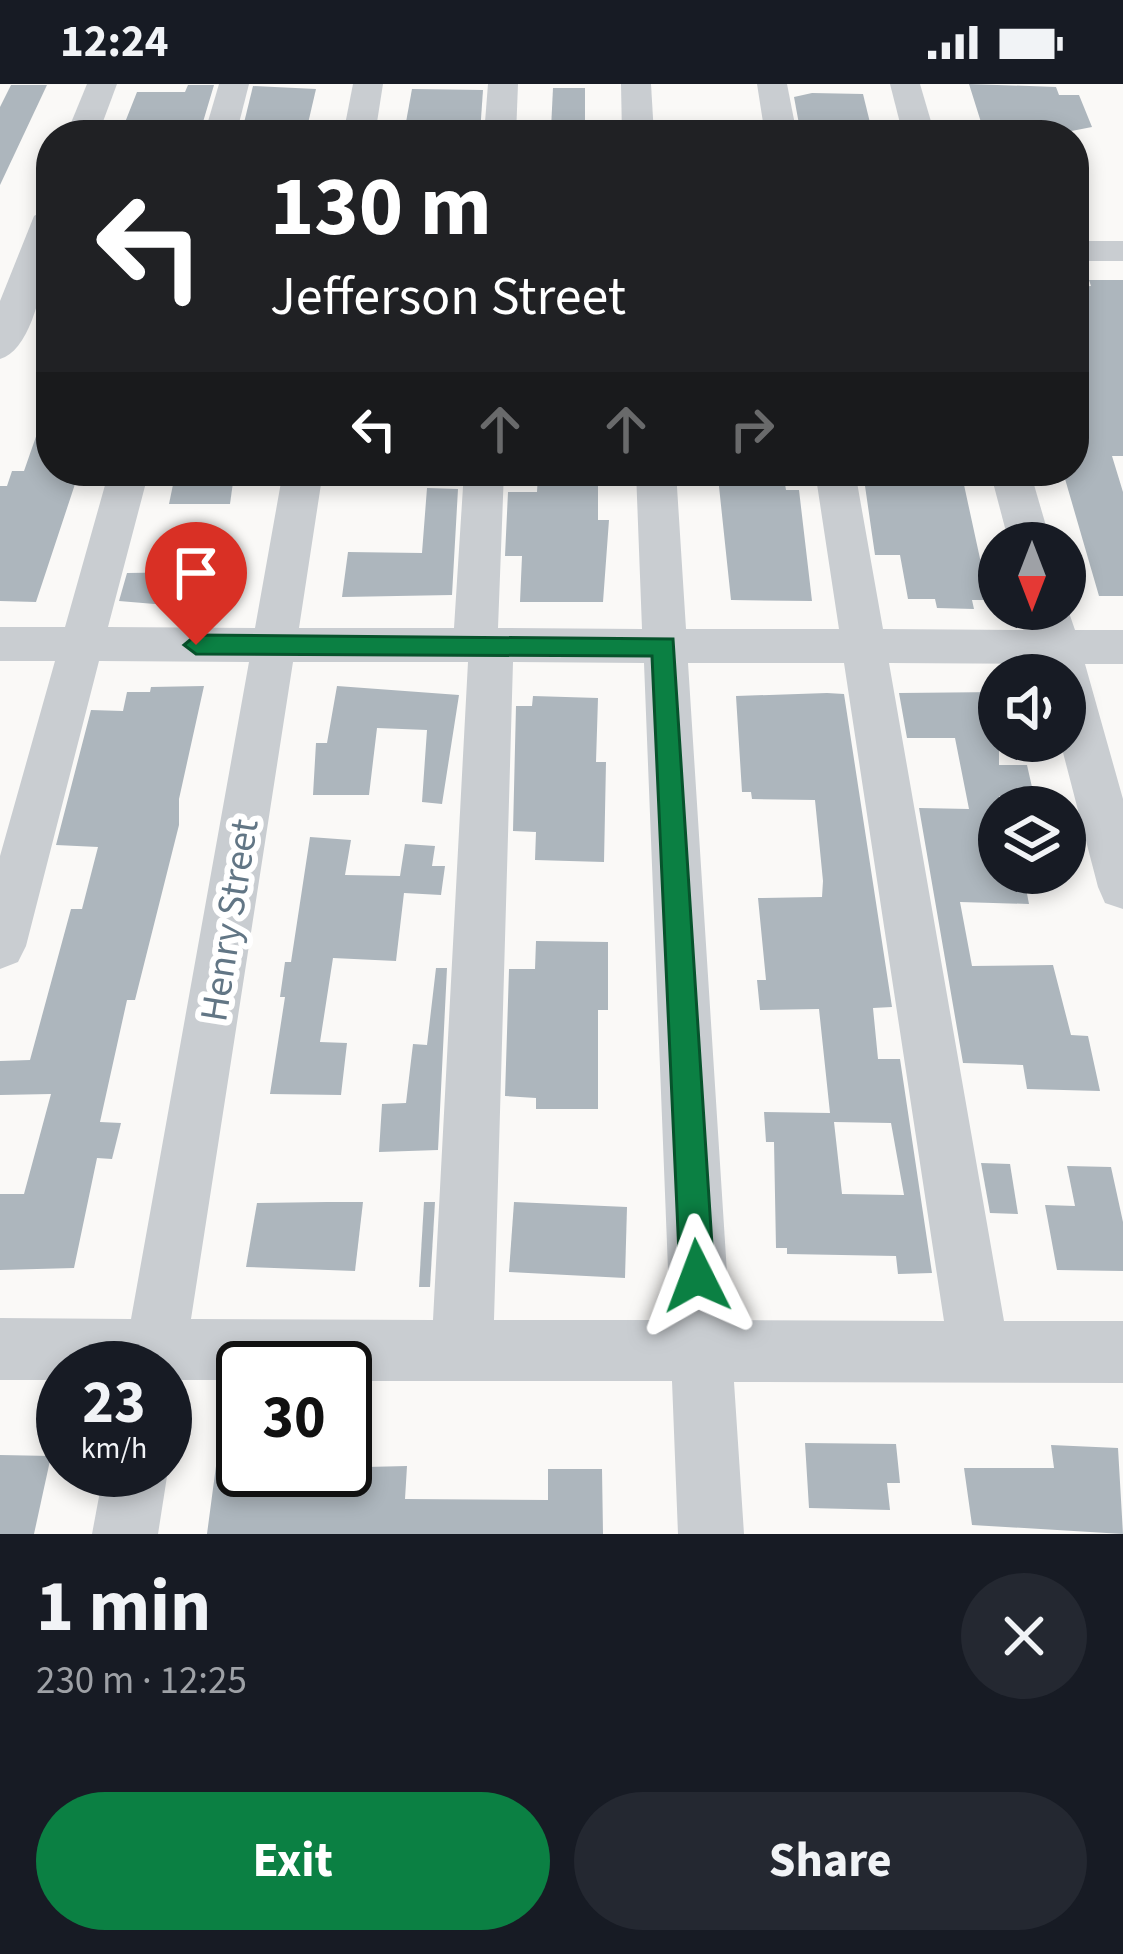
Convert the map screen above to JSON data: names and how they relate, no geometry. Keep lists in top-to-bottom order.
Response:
{
  "streets": {
    "street": ["Henry Street"]
  },
  "north": "bottom",
  "page": {
    "status": "12:24",
    "turn": ["130 m", "Jefferson Street"],
    "speed": "23 km/h",
    "limit": "30",
    "heading": ["1 min", "230 m · 12:25"],
    "buttons": ["Exit", "Share"]
  }
}
